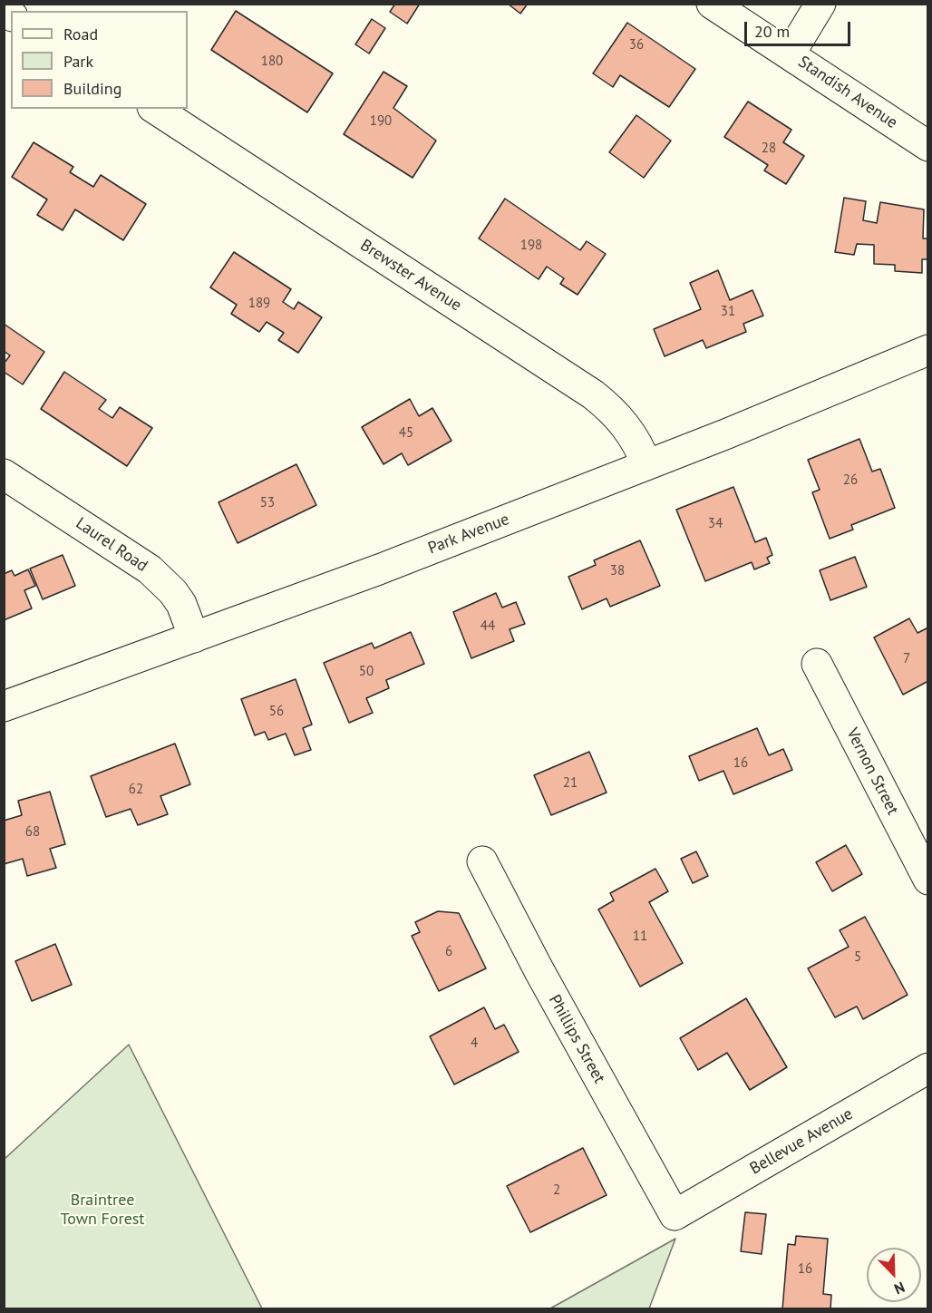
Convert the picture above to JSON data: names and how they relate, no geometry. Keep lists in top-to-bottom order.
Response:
{
  "streets": {
    "street": [
      "Standish Avenue",
      "Brewster Avenue",
      "Park Avenue",
      "Laurel Road",
      "Vernon Street",
      "Phillips Street",
      "Bellevue Avenue"
    ]
  },
  "crossings": [
    ["Brewster Avenue", "Park Avenue"],
    ["Park Avenue", "Laurel Road"],
    ["Phillips Street", "Bellevue Avenue"]
  ],
  "parks": ["Braintree Town Forest"],
  "house_numbers": [
    "36",
    "180",
    "190",
    "28",
    "198",
    "189",
    "31",
    "45",
    "26",
    "53",
    "34",
    "38",
    "44",
    "7",
    "50",
    "56",
    "16",
    "21",
    "62",
    "68",
    "11",
    "6",
    "5",
    "4",
    "2",
    "16"
  ],
  "legend": ["Road", "Park", "Building"],
  "scale_bar": "20 m",
  "north": "bottom right"
}
